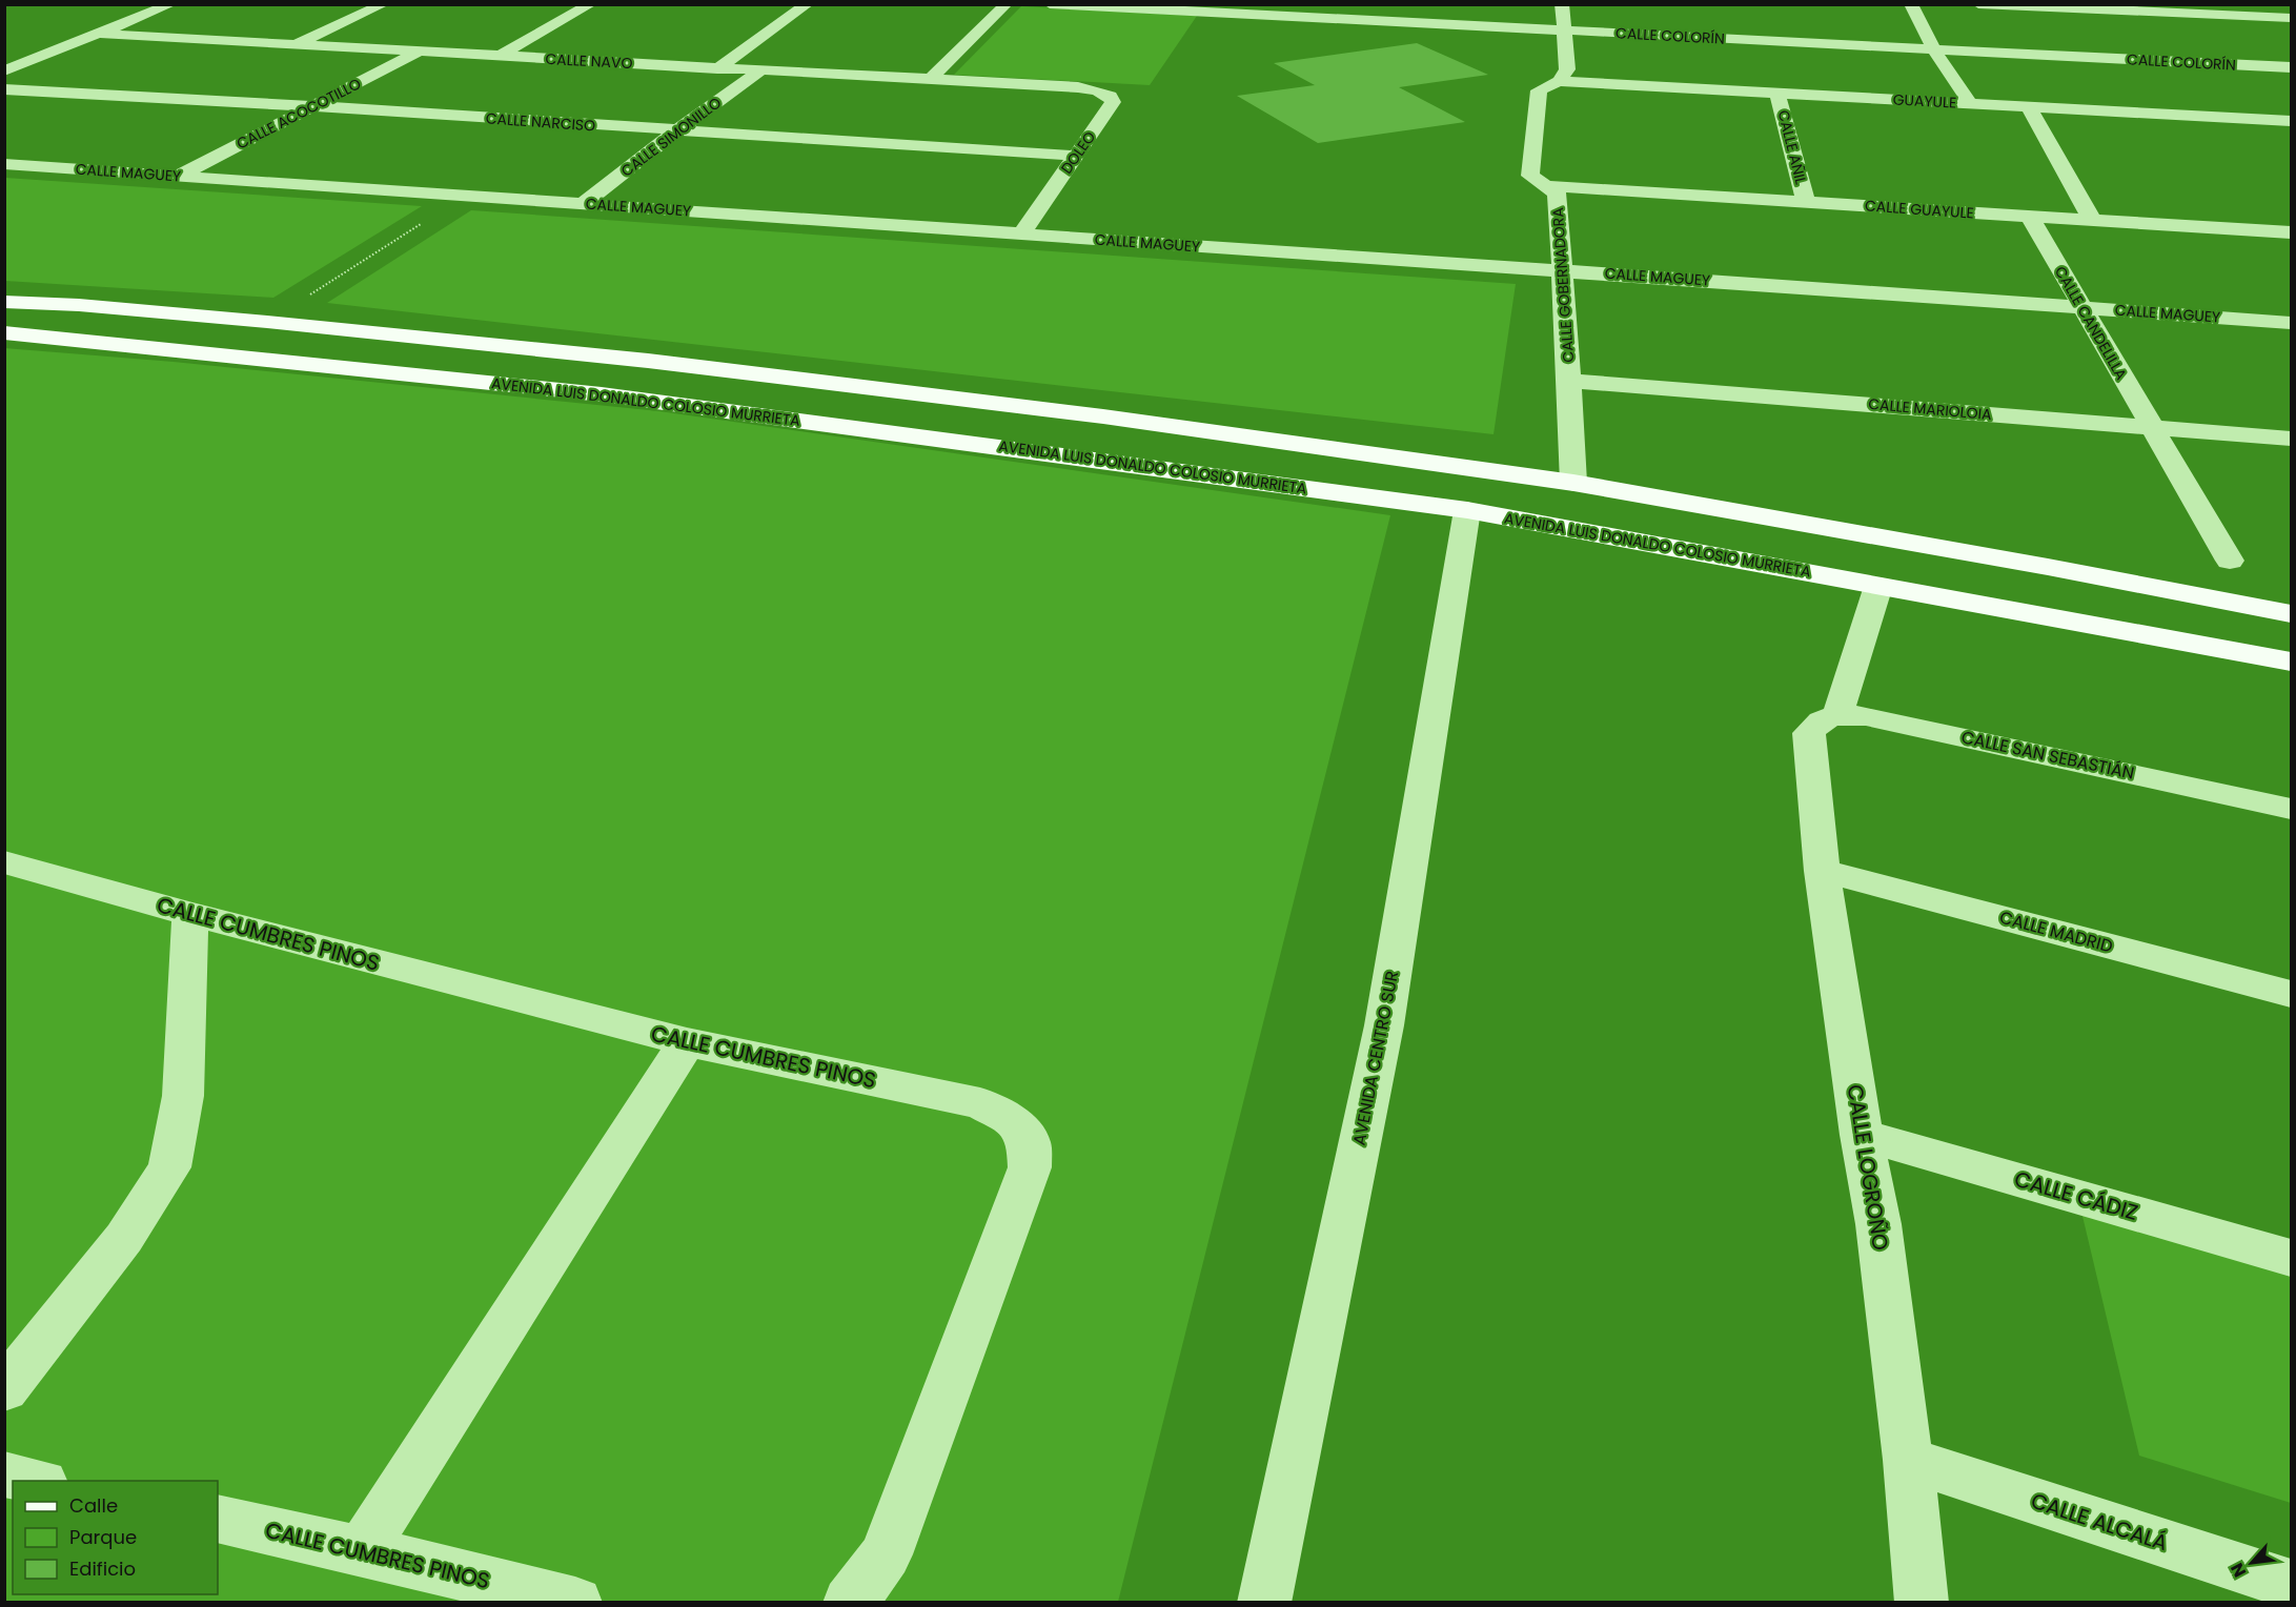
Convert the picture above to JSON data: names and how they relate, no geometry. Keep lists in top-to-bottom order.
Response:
{
  "streets": {
    "main road": ["AVENIDA LUIS DONALDO COLOSIO MURRIETA"],
    "street": [
      "CALLE COLORÍN",
      "CALLE NAVO",
      "GUAYULE",
      "CALLE ACOCOTILLO",
      "CALLE NARCISO",
      "CALLE SIMONILLO",
      "CALLE AÑIL",
      "DOLEO",
      "CALLE MAGUEY",
      "CALLE GUAYULE",
      "CALLE GOBERNADORA",
      "CALLE CANDELILLA",
      "CALLE MARIOLOIA",
      "CALLE SAN SEBASTIÁN",
      "CALLE MADRID",
      "CALLE CUMBRES PINOS",
      "AVENIDA CENTRO SUR",
      "CALLE LOGROÑO",
      "CALLE CÁDIZ",
      "CALLE ALCALÁ"
    ]
  },
  "crossings": [
    ["CALLE NAVO", "CALLE ACOCOTILLO"],
    ["CALLE NAVO", "CALLE SIMONILLO"],
    ["CALLE NAVO", "DOLEO"],
    ["GUAYULE", "CALLE AÑIL"],
    ["GUAYULE", "CALLE GOBERNADORA"],
    ["CALLE ACOCOTILLO", "CALLE NARCISO"],
    ["CALLE ACOCOTILLO", "CALLE MAGUEY"],
    ["CALLE NARCISO", "CALLE SIMONILLO"],
    ["CALLE NARCISO", "DOLEO"],
    ["CALLE SIMONILLO", "CALLE MAGUEY"],
    ["CALLE AÑIL", "CALLE GUAYULE"],
    ["DOLEO", "CALLE MAGUEY"],
    ["CALLE MAGUEY", "CALLE GOBERNADORA"],
    ["CALLE MAGUEY", "CALLE CANDELILLA"],
    ["CALLE GUAYULE", "CALLE GOBERNADORA"],
    ["CALLE GUAYULE", "CALLE CANDELILLA"],
    ["CALLE GOBERNADORA", "CALLE MARIOLOIA"],
    ["CALLE CANDELILLA", "CALLE MARIOLOIA"],
    ["AVENIDA LUIS DONALDO COLOSIO MURRIETA", "AVENIDA CENTRO SUR"],
    ["CALLE SAN SEBASTIÁN", "CALLE LOGROÑO"],
    ["CALLE MADRID", "CALLE LOGROÑO"],
    ["CALLE LOGROÑO", "CALLE CÁDIZ"],
    ["CALLE LOGROÑO", "CALLE ALCALÁ"]
  ],
  "legend": ["Calle", "Parque", "Edificio"],
  "north": "bottom left"
}
